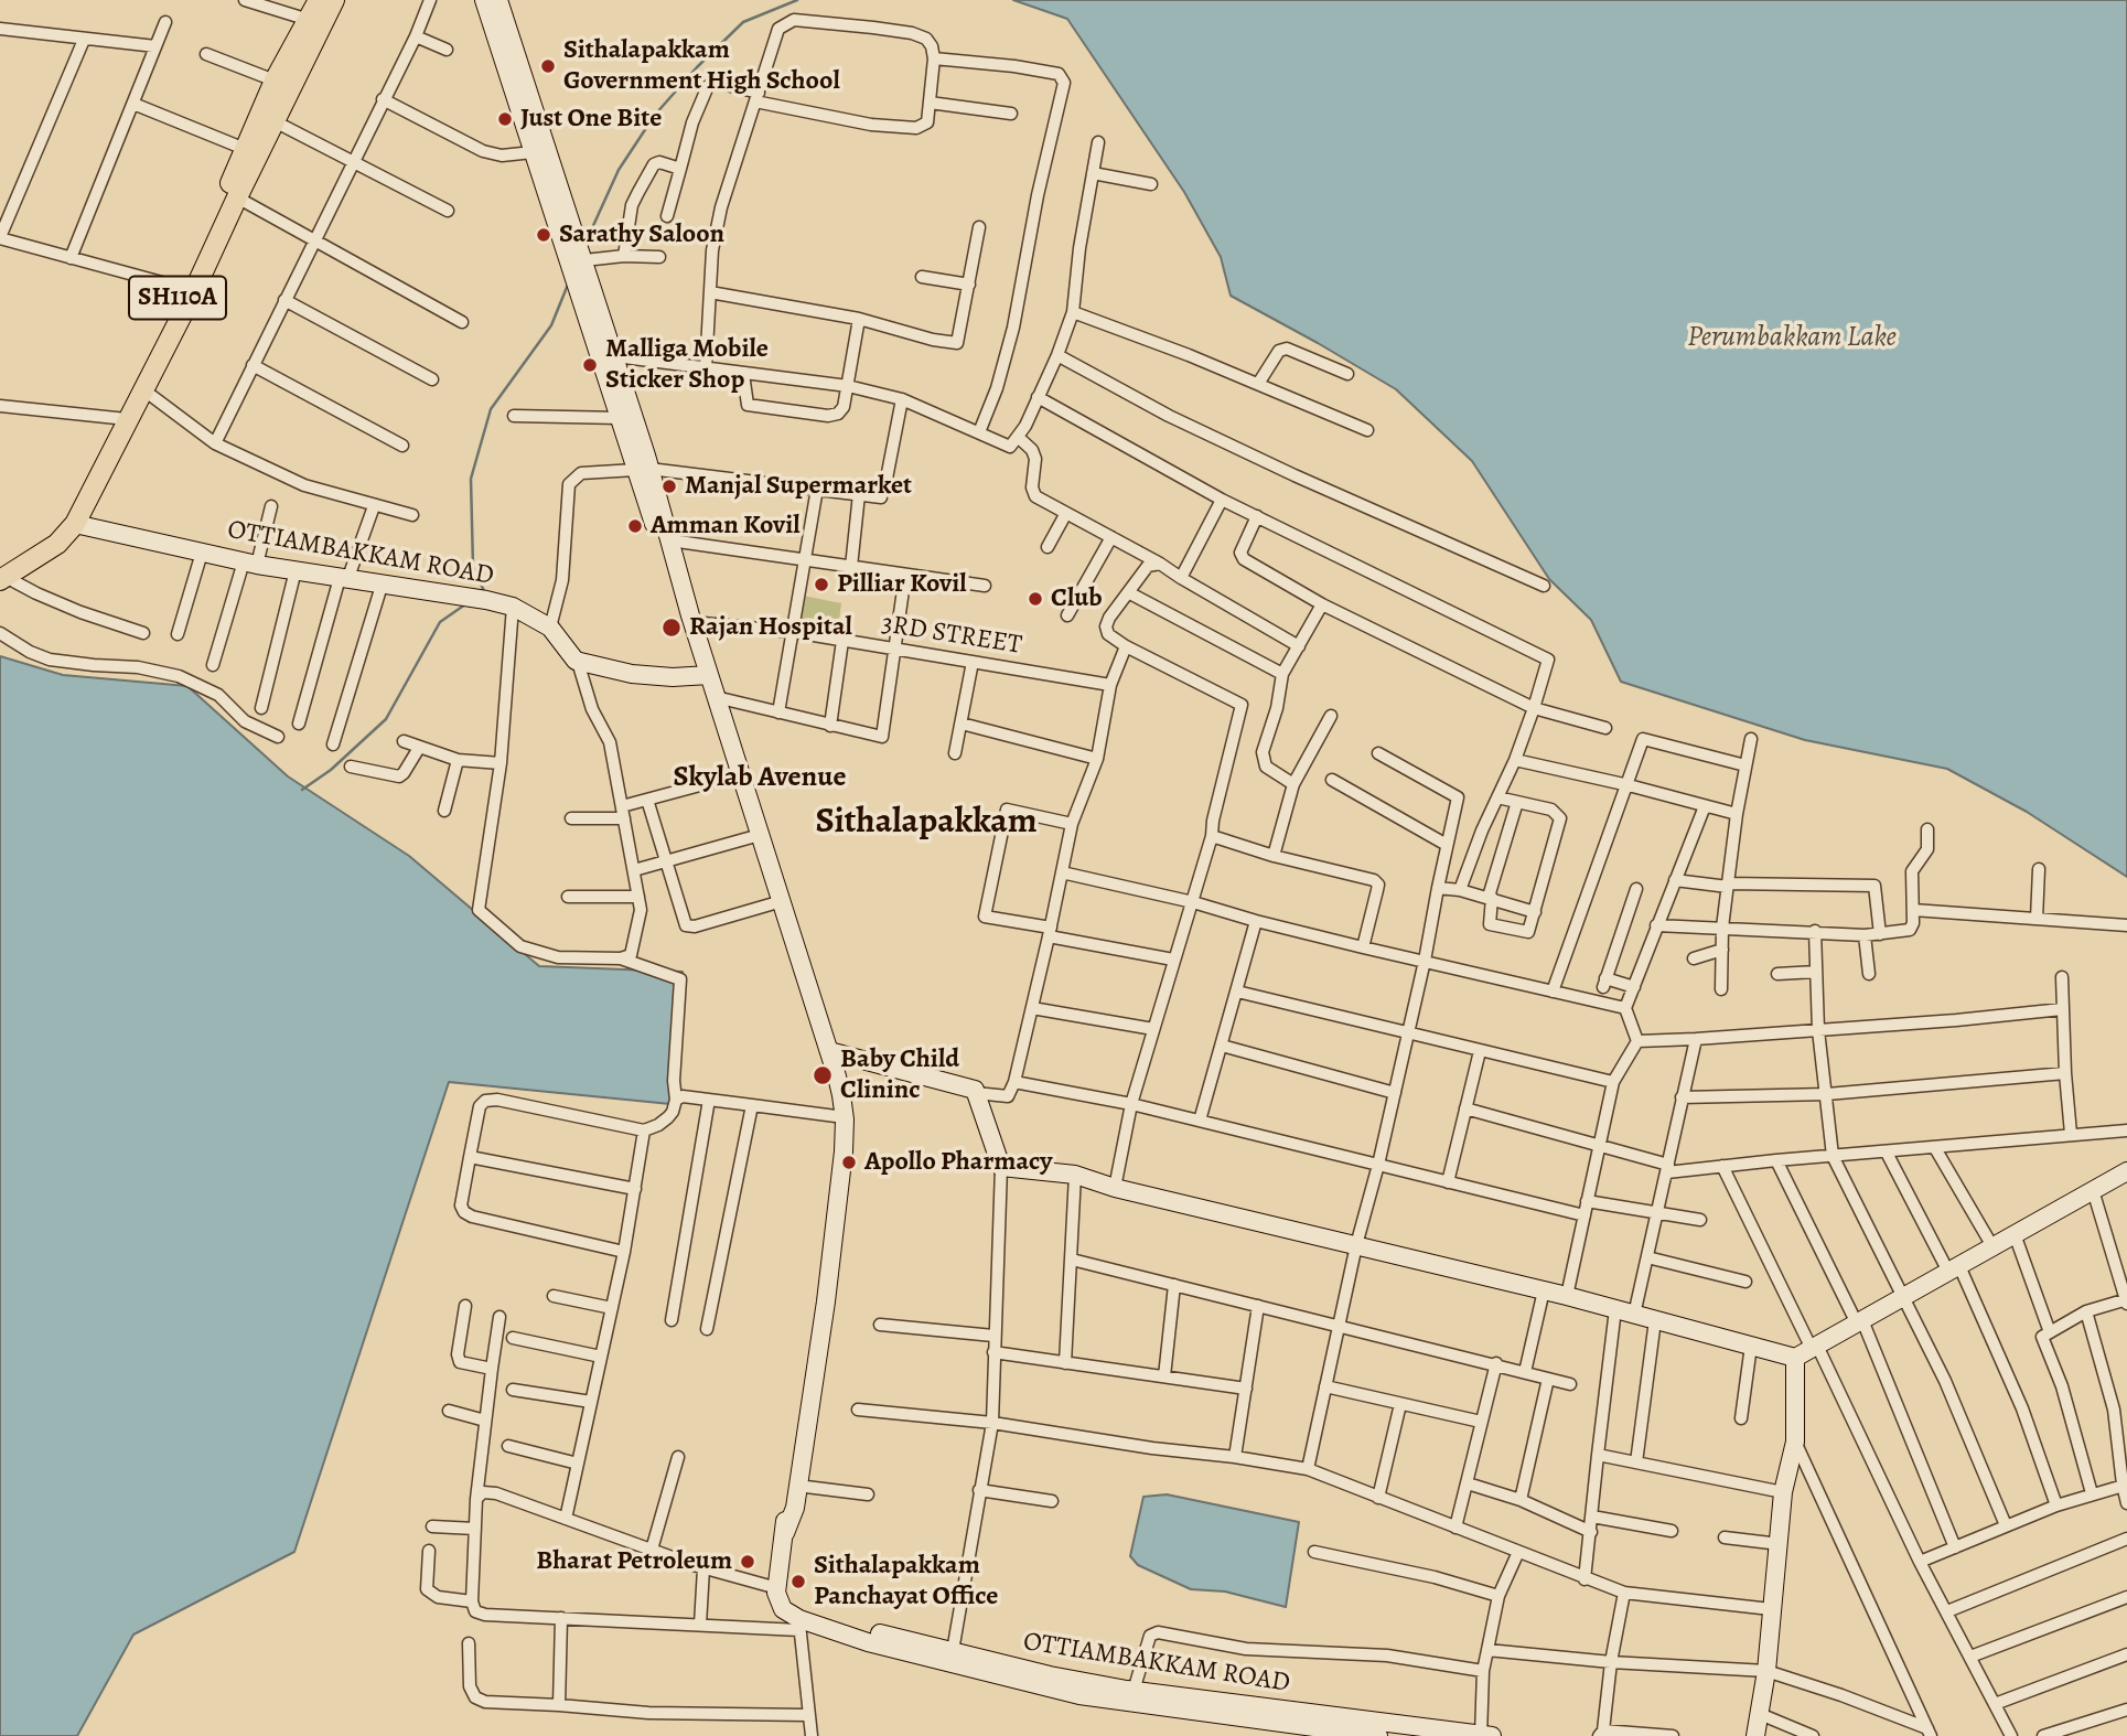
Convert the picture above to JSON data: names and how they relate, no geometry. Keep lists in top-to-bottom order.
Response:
{
  "streets": {
    "main road": ["SH110A"],
    "street": ["OTTIAMBAKKAM ROAD", "3RD STREET"]
  },
  "crossings": [
    ["SH110A", "OTTIAMBAKKAM ROAD"]
  ],
  "districts": ["Skylab Avenue", "Sithalapakkam"],
  "water": ["Perumbakkam Lake"],
  "places": [
    "Sithalapakkam Government High School",
    "Just One Bite",
    "Sarathy Saloon",
    "Malliga Mobile Sticker Shop",
    "Manjal Supermarket",
    "Amman Kovil",
    "Pilliar Kovil",
    "Club",
    "Rajan Hospital",
    "Baby Child Clininc",
    "Apollo Pharmacy",
    "Bharat Petroleum",
    "Sithalapakkam Panchayat Office"
  ]
}
